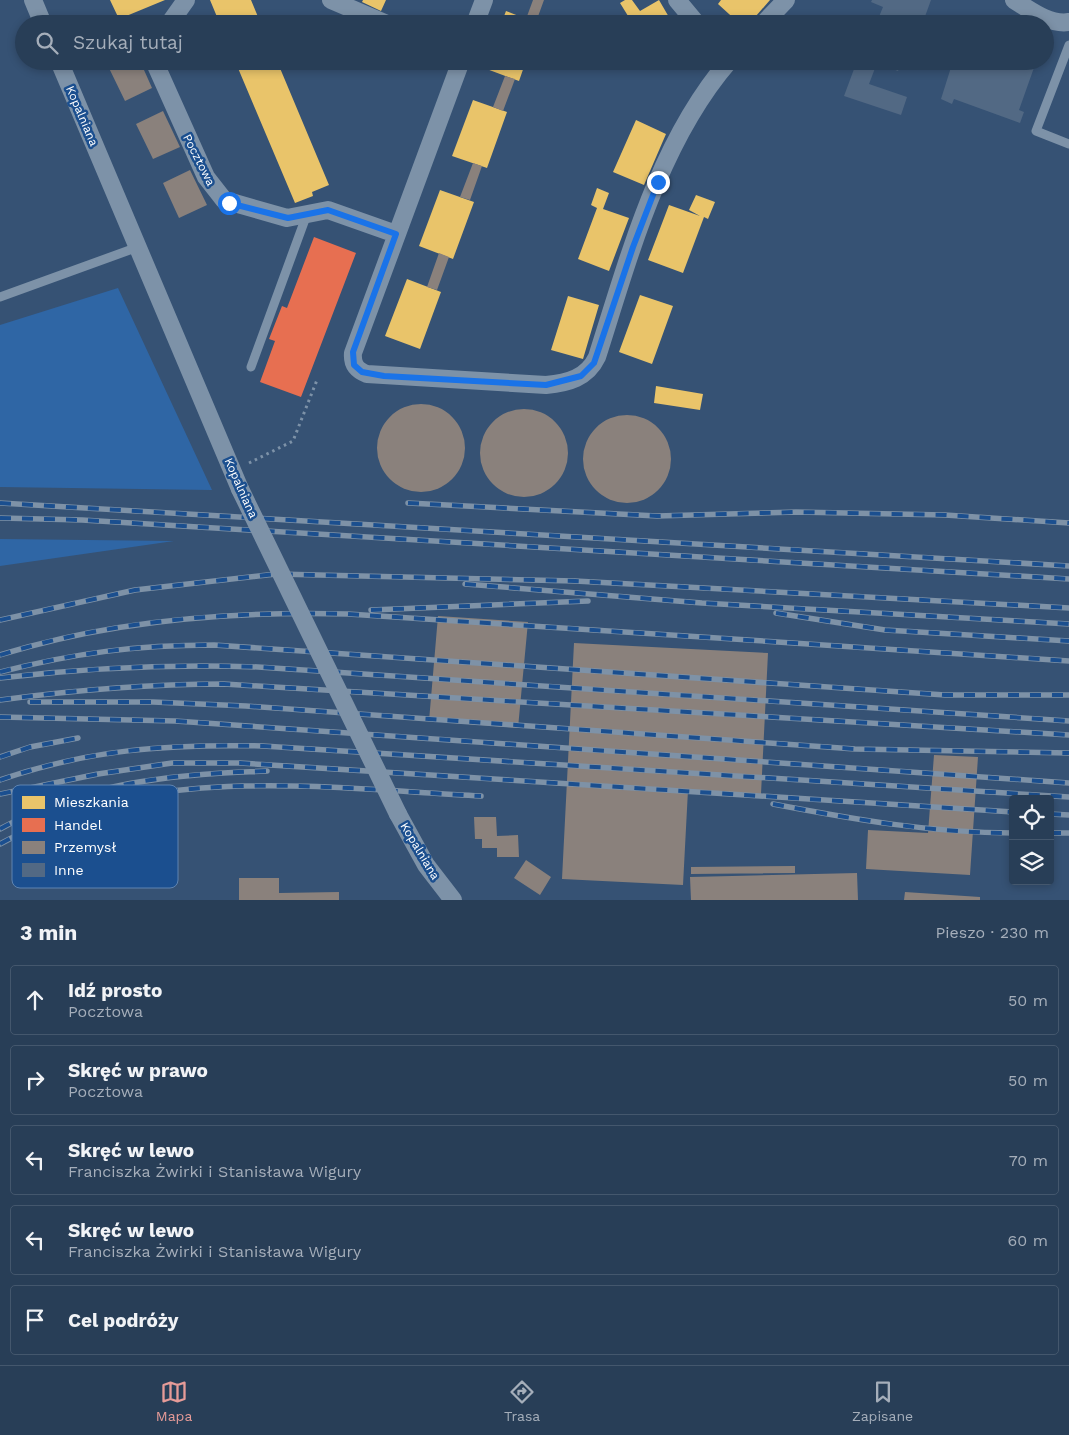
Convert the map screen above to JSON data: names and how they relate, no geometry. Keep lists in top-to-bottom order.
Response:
{
  "streets": {
    "street": ["Kopalniana", "Pocztowa"]
  },
  "legend": [
    "Mieszkania",
    "Handel",
    "Przemysł",
    "Inne"
  ],
  "page": {
    "search": "Szukaj tutaj",
    "heading": ["3 min", "Pieszo · 230 m"],
    "list": [
      ["Idź prosto", "Pocztowa", "50 m"],
      ["Skręć w prawo", "Pocztowa", "50 m"],
      ["Skręć w lewo", "Franciszka Żwirki i Stanisława Wigury", "70 m"],
      ["Skręć w lewo", "Franciszka Żwirki i Stanisława Wigury", "60 m"],
      "Cel podróży"
    ],
    "nav": ["Mapa", "Trasa", "Zapisane"]
  }
}
